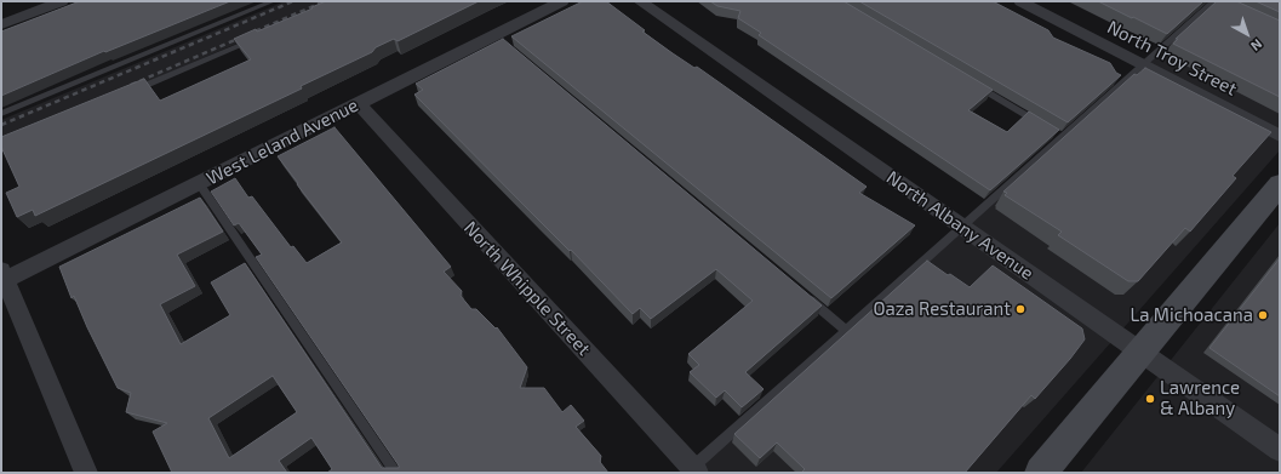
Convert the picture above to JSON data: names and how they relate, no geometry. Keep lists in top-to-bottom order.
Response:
{
  "streets": {
    "street": [
      "North Troy Street",
      "West Leland Avenue",
      "North Albany Avenue",
      "North Whipple Street"
    ]
  },
  "crossings": [
    ["West Leland Avenue", "North Whipple Street"]
  ],
  "places": ["Oaza Restaurant", "La Michoacana", "Lawrence & Albany"],
  "north": "bottom right"
}
